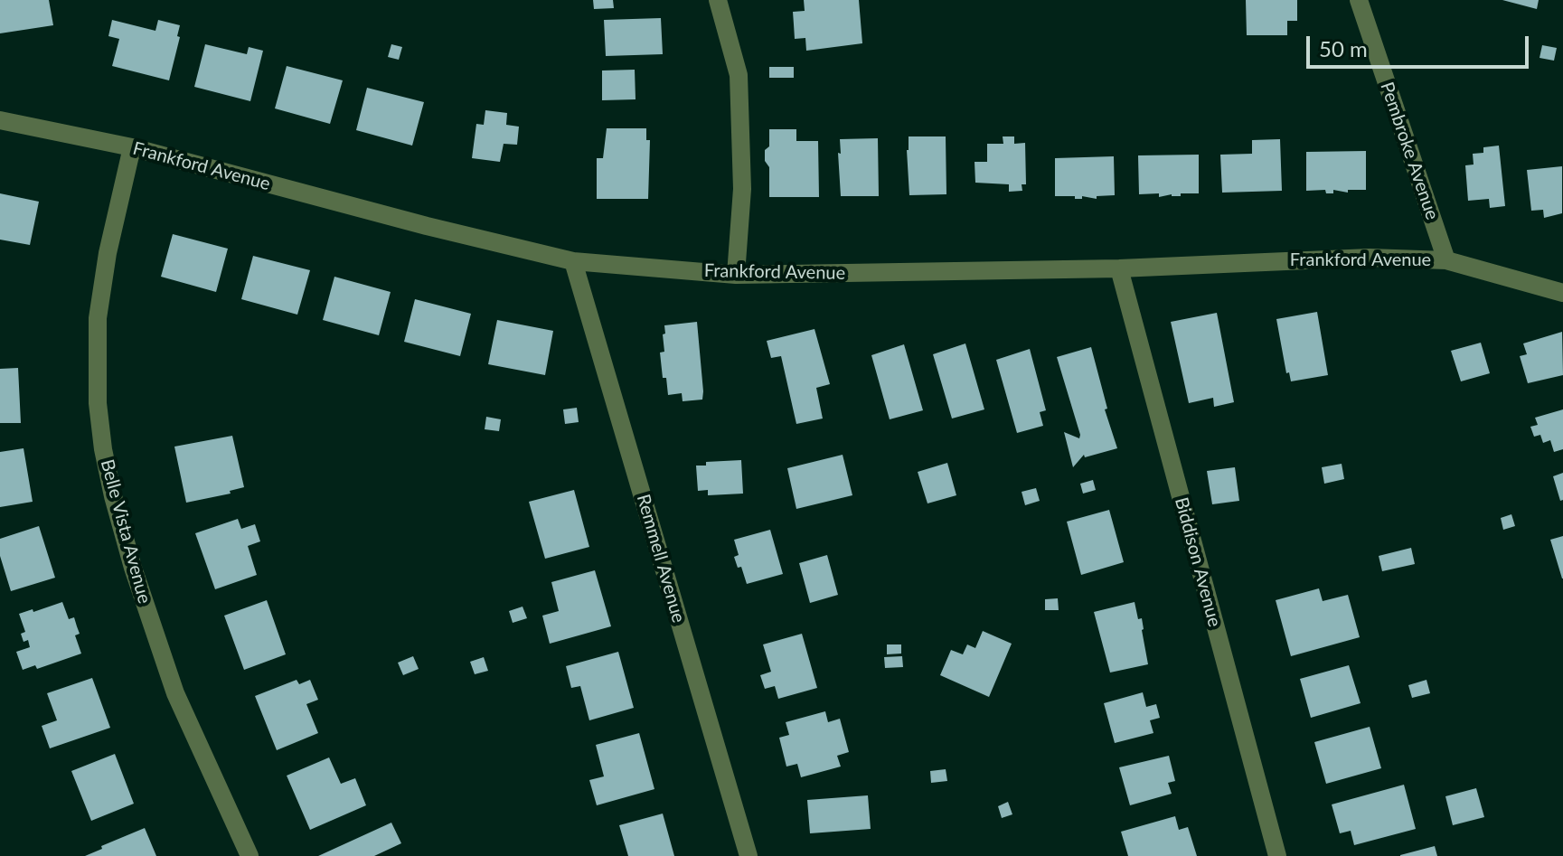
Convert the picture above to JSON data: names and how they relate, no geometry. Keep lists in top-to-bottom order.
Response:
{
  "streets": {
    "street": [
      "Pembroke Avenue",
      "Frankford Avenue",
      "Belle Vista Avenue",
      "Remmell Avenue",
      "Biddison Avenue"
    ]
  },
  "crossings": [
    ["Pembroke Avenue", "Frankford Avenue"],
    ["Frankford Avenue", "Belle Vista Avenue"],
    ["Frankford Avenue", "Remmell Avenue"],
    ["Frankford Avenue", "Biddison Avenue"]
  ],
  "scale_bar": "50 m"
}
